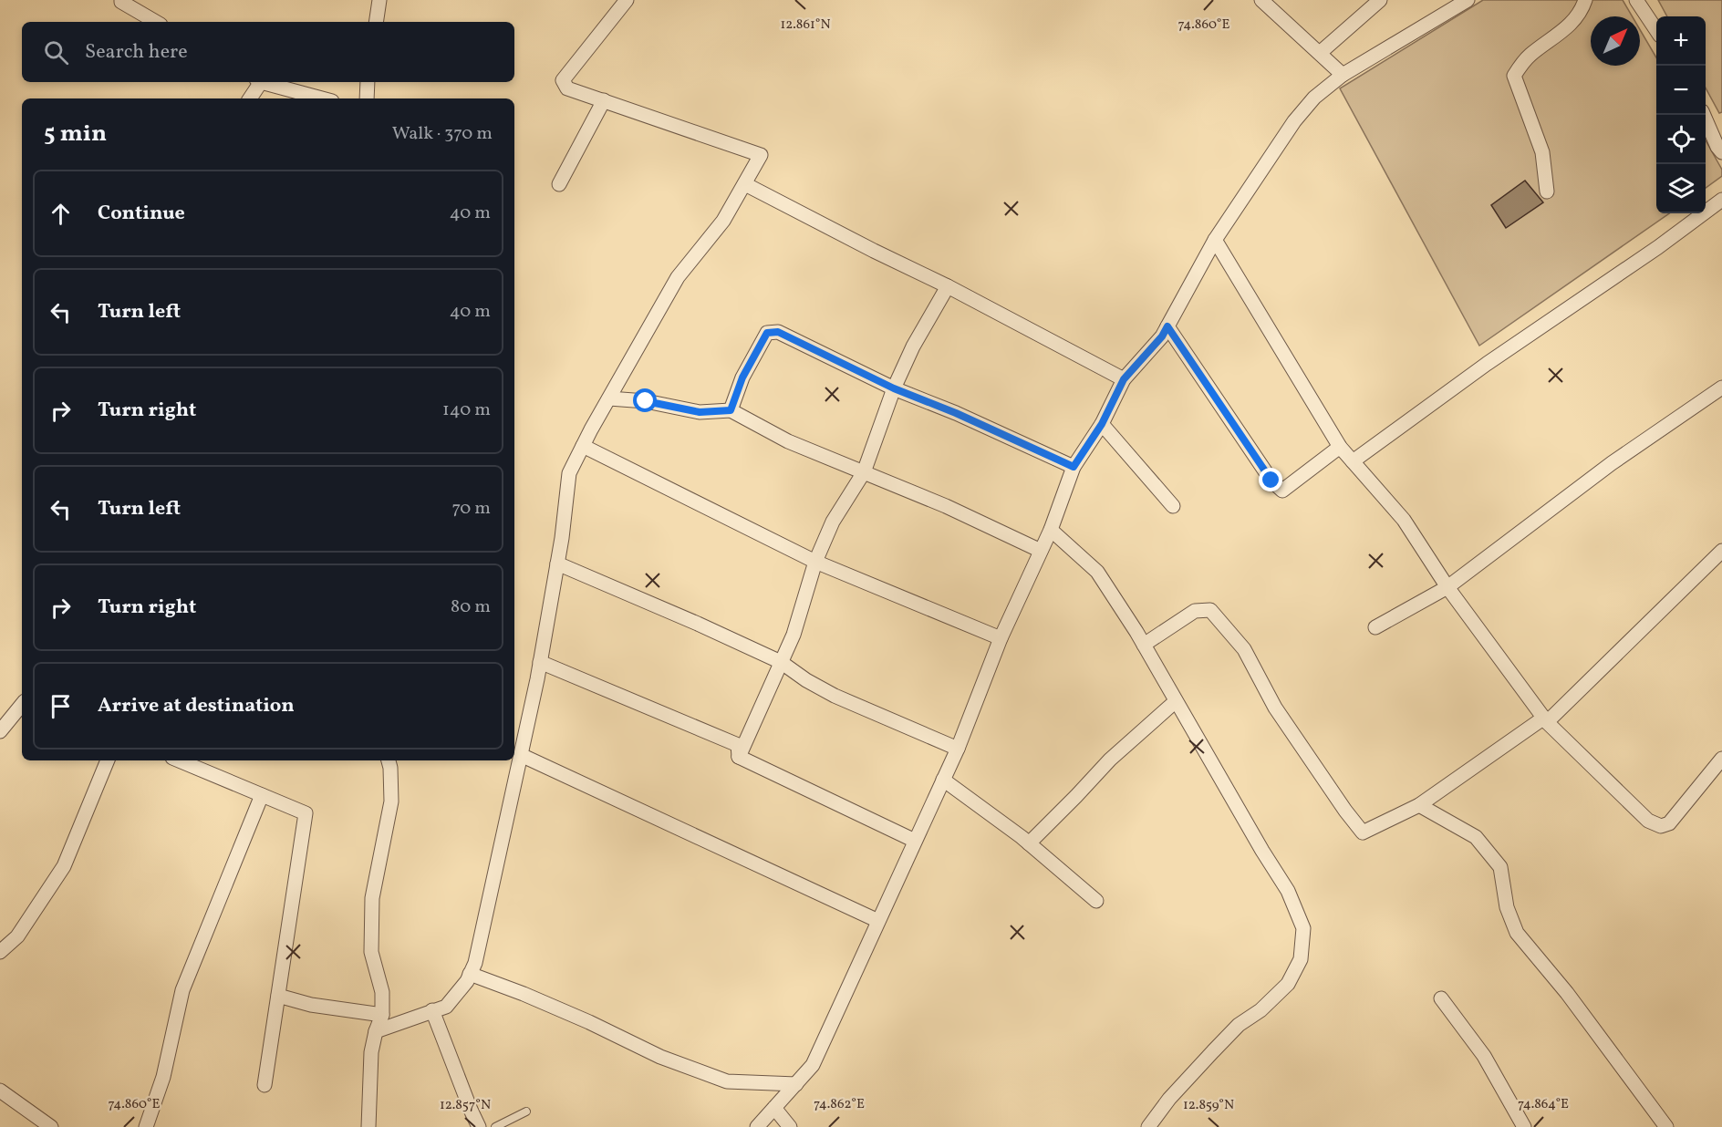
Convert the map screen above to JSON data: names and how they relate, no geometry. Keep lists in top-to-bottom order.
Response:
{
  "north": "top right",
  "page": {
    "map_buttons": ["+", "−"],
    "search": "Search here",
    "heading": ["5 min", "Walk · 370 m"],
    "list": [
      ["Continue", "40 m"],
      ["Turn left", "40 m"],
      ["Turn right", "140 m"],
      ["Turn left", "70 m"],
      ["Turn right", "80 m"],
      "Arrive at destination"
    ]
  },
  "coordinates": [
    "12.861°N",
    "74.860°E",
    "74.862°E",
    "74.864°E",
    "12.857°N",
    "12.859°N"
  ]
}
